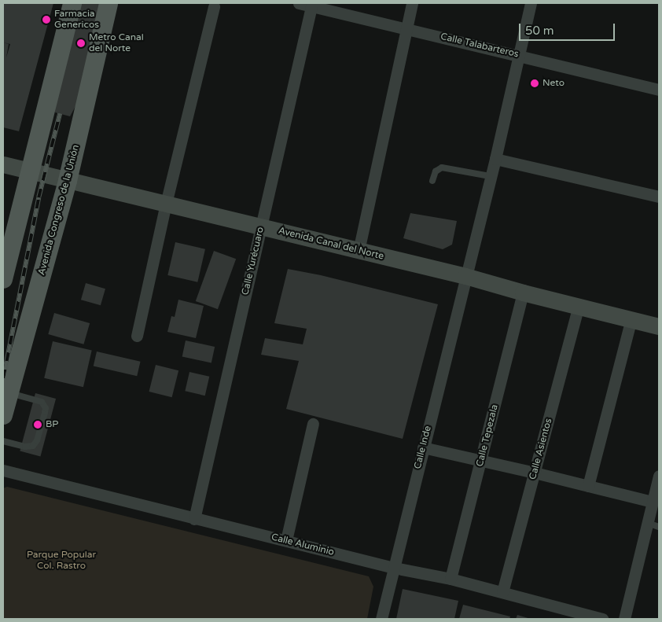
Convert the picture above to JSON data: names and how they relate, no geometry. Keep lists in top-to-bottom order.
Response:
{
  "streets": {
    "main road": ["Avenida Congreso de la Unión", "Avenida Canal del Norte"],
    "street": [
      "Calle Talabarteros",
      "Calle Yurécuaro",
      "Calle Tepezala",
      "Calle Inde",
      "Calle Asientos",
      "Calle Aluminio"
    ]
  },
  "crossings": [
    ["Calle Talabarteros", "Calle Yurécuaro"],
    ["Calle Talabarteros", "Calle Inde"],
    ["Avenida Congreso de la Unión", "Avenida Canal del Norte"],
    ["Avenida Canal del Norte", "Calle Yurécuaro"],
    ["Avenida Canal del Norte", "Calle Tepezala"],
    ["Avenida Canal del Norte", "Calle Inde"],
    ["Avenida Canal del Norte", "Calle Asientos"],
    ["Calle Yurécuaro", "Calle Aluminio"],
    ["Calle Tepezala", "Calle Aluminio"],
    ["Calle Inde", "Calle Aluminio"],
    ["Calle Asientos", "Calle Aluminio"]
  ],
  "parks": ["Parque Popular Col. Rastro"],
  "places": [
    "Farmacia Genericos",
    "Metro Canal del Norte",
    "Neto",
    "BP"
  ],
  "scale_bar": "50 m"
}
